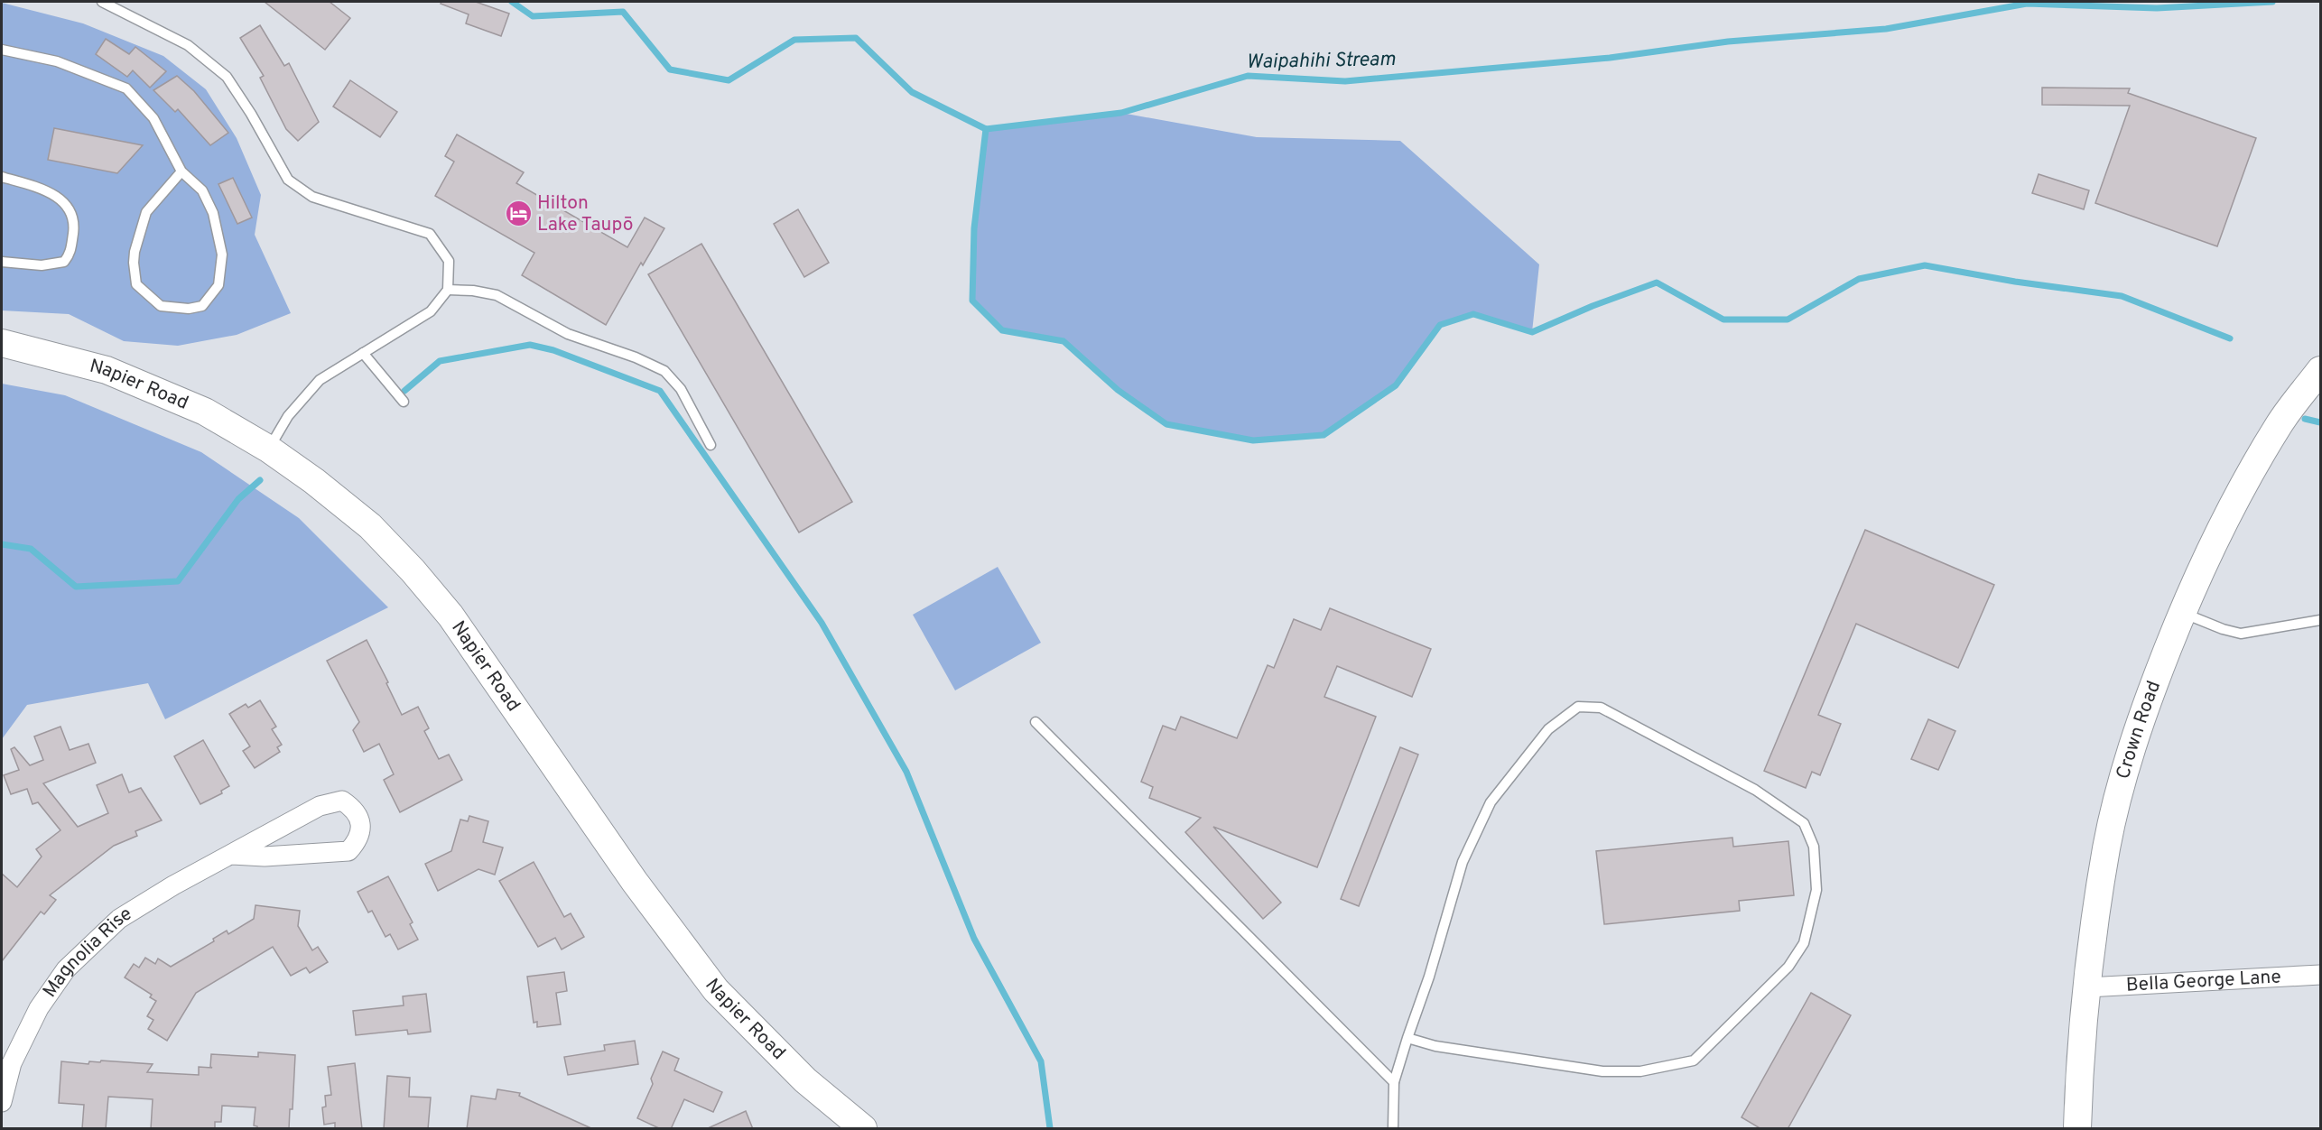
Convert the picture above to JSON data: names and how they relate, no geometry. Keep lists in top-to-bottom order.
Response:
{
  "streets": {
    "main road": ["Napier Road", "Crown Road"],
    "street": ["Magnolia Rise", "Bella George Lane"]
  },
  "crossings": [
    ["Crown Road", "Bella George Lane"]
  ],
  "water": ["Waipahihi Stream"],
  "places": {
    "hotel": ["Hilton Lake Taupō"]
  }
}
